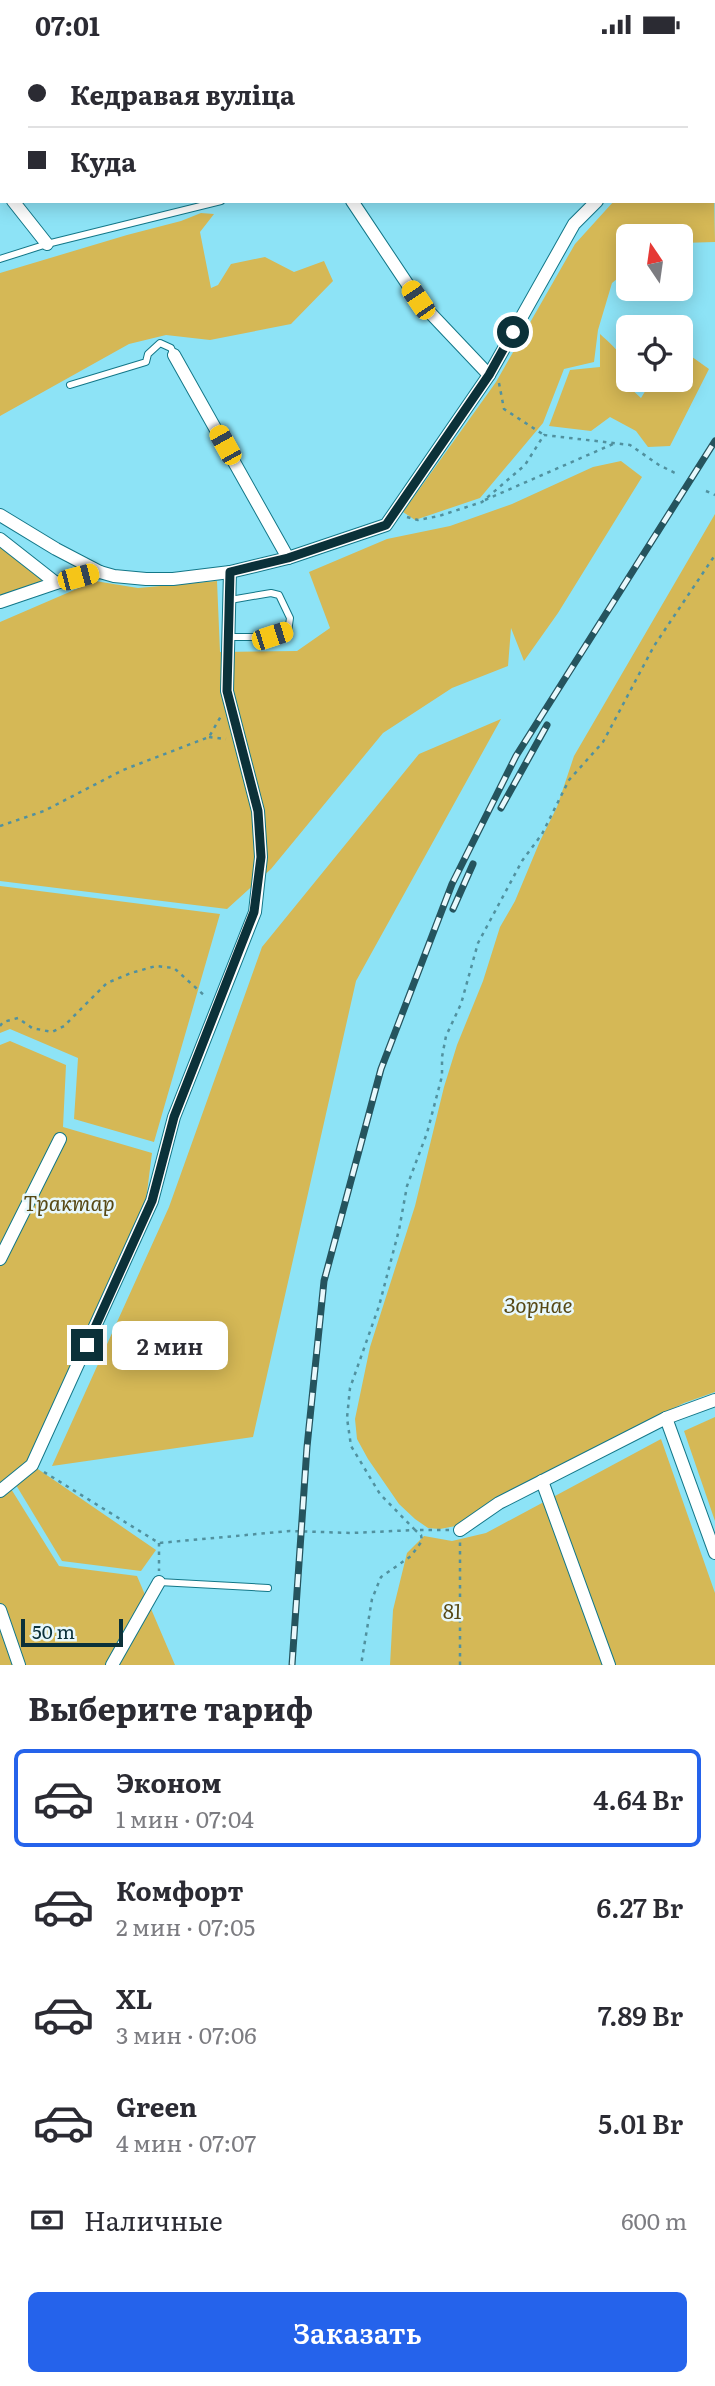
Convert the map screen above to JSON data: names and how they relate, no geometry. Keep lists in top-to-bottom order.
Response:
{
  "parks": ["Трактар", "Зорнае", "81"],
  "scale_bar": "50 m",
  "north": "top",
  "page": {
    "status": "07:01",
    "banner": ["Кедравая вуліца", "Куда"],
    "bubble": "2 мин",
    "scale": "50 m",
    "heading": "Выберите тариф",
    "list": [
      {
        "name": "Эконом",
        "note": "1 мин · 07:04",
        "value": "4.64 Br"
      },
      {
        "name": "Комфорт",
        "note": "2 мин · 07:05",
        "value": "6.27 Br"
      },
      {
        "name": "XL",
        "note": "3 мин · 07:06",
        "value": "7.89 Br"
      },
      {
        "name": "Green",
        "note": "4 мин · 07:07",
        "value": "5.01 Br"
      }
    ],
    "pay": ["Наличные", "600 m"],
    "buttons": "Заказать"
  }
}
